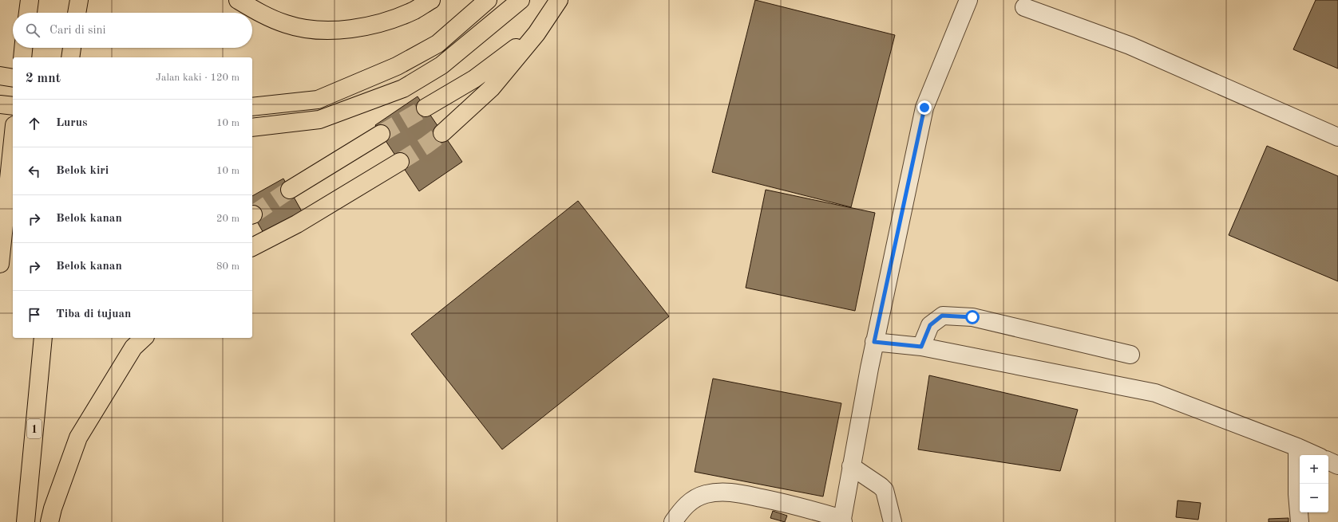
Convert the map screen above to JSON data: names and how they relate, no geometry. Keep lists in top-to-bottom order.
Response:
{
  "streets": {
    "highway": ["1"]
  },
  "page": {
    "search": "Cari di sini",
    "heading": ["2 mnt", "Jalan kaki · 120 m"],
    "list": [
      ["Lurus", "10 m"],
      ["Belok kiri", "10 m"],
      ["Belok kanan", "20 m"],
      ["Belok kanan", "80 m"],
      "Tiba di tujuan"
    ],
    "map_buttons": ["+", "−"]
  }
}
